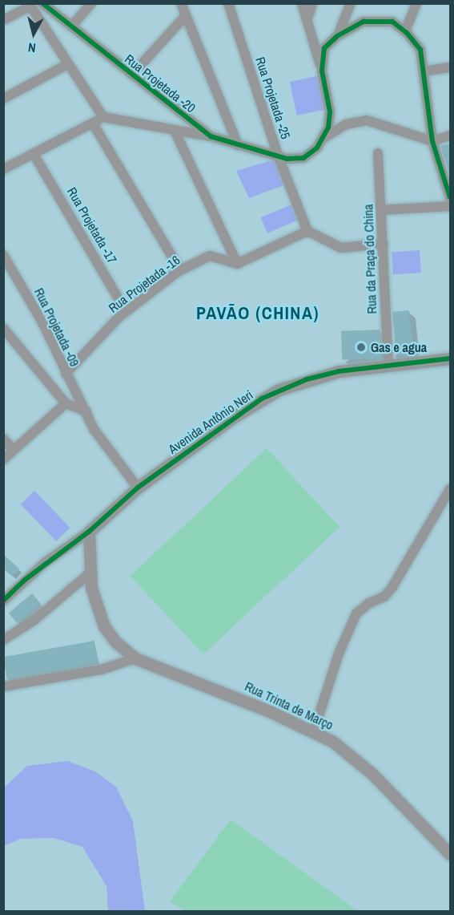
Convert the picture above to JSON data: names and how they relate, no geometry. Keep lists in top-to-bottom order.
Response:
{
  "streets": {
    "street": [
      "Rua Projetada -20",
      "Rua Projetada -25",
      "Rua Projetada -17",
      "Rua da Praça do China",
      "Rua Projetada -16",
      "Rua Projetada -09",
      "Avenida Antônio Neri",
      "Rua Trinta de Março"
    ]
  },
  "crossings": [
    ["Rua Projetada -20", "Rua Projetada -25"],
    ["Rua Projetada -17", "Rua Projetada -16"],
    ["Rua da Praça do China", "Avenida Antônio Neri"],
    ["Rua Projetada -16", "Rua Projetada -09"],
    ["Rua Projetada -09", "Avenida Antônio Neri"]
  ],
  "districts": ["PAVÃO (CHINA)"],
  "places": ["Gas e agua"],
  "north": "bottom"
}
